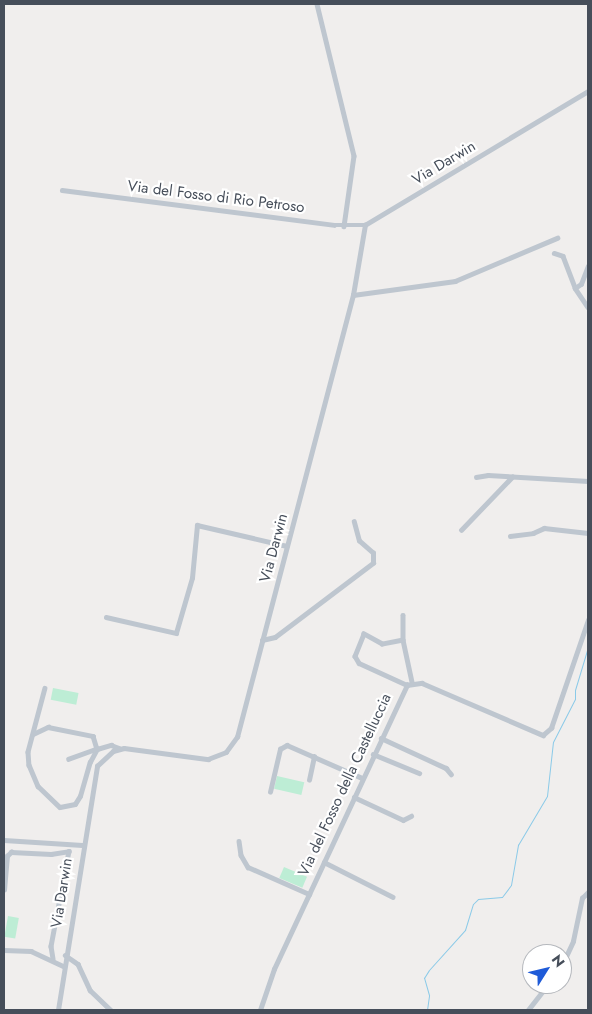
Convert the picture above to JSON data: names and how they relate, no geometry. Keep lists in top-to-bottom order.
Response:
{
  "streets": {
    "street": ["Via Darwin", "Via del Fosso di Rio Petroso", "Via del Fosso della Castelluccia"]
  },
  "crossings": [
    ["Via Darwin", "Via del Fosso di Rio Petroso"]
  ],
  "north": "top right"
}
